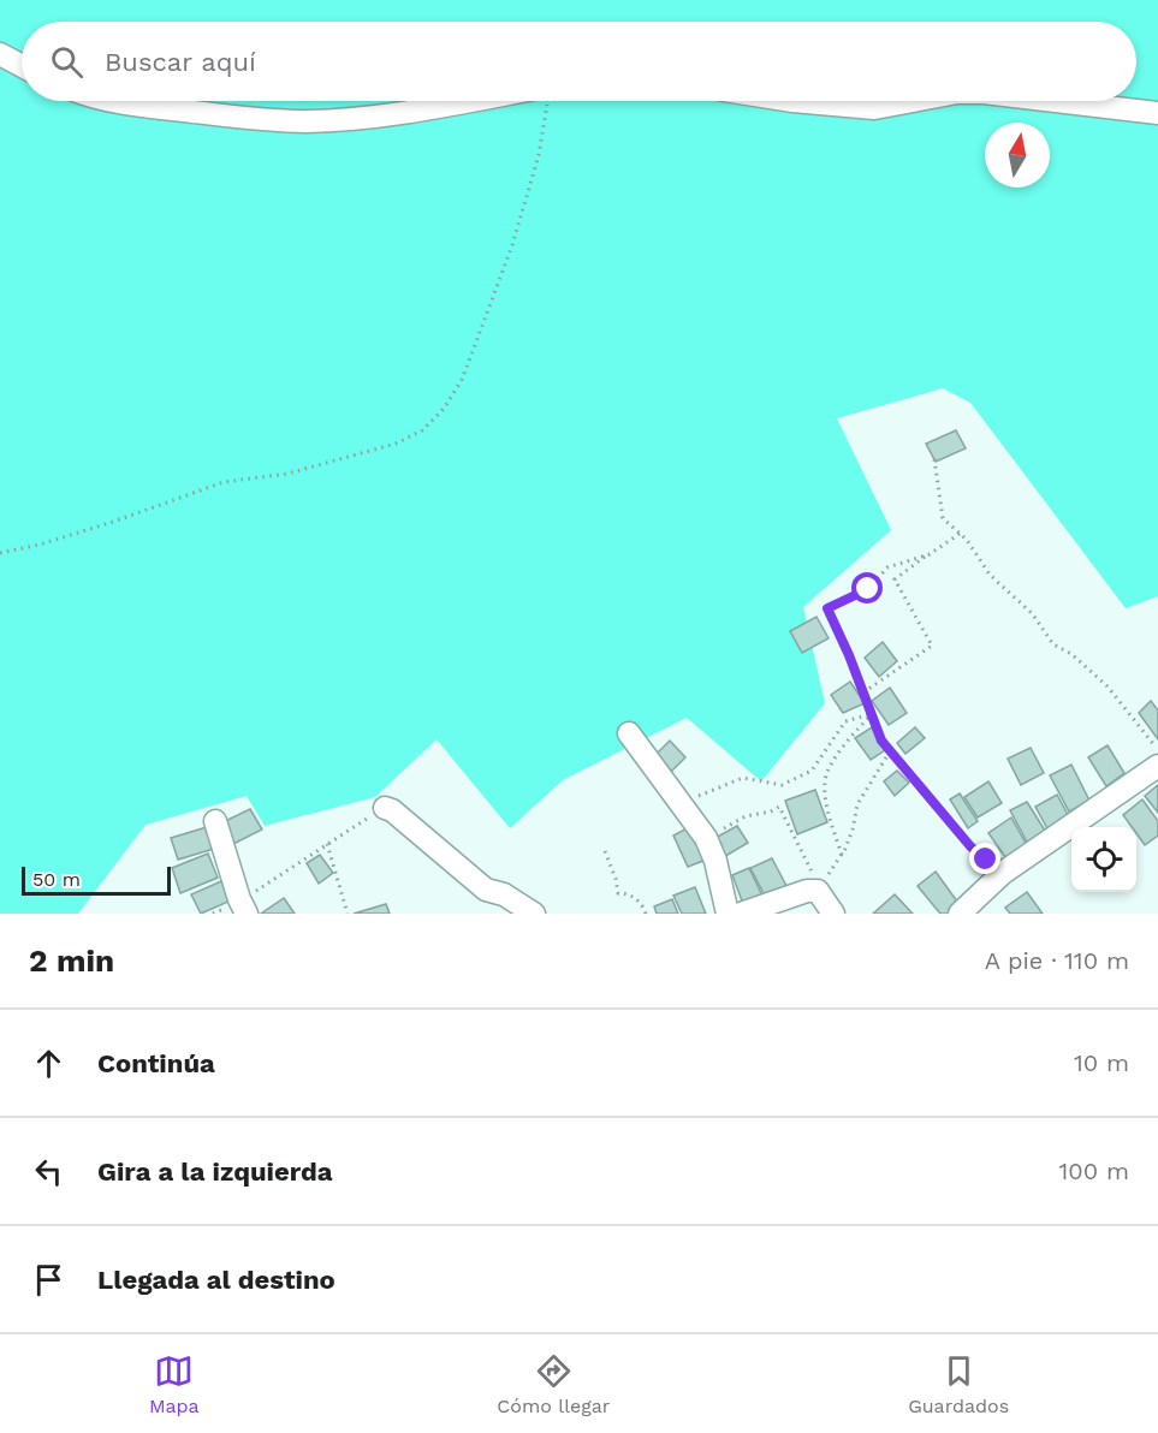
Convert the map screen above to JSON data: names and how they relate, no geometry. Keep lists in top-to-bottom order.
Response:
{
  "scale_bar": "50 m",
  "north": "top",
  "page": {
    "search": "Buscar aquí",
    "scale": "50 m",
    "heading": ["2 min", "A pie · 110 m"],
    "list": [
      ["Continúa", "10 m"],
      ["Gira a la izquierda", "100 m"],
      "Llegada al destino"
    ],
    "nav": ["Mapa", "Cómo llegar", "Guardados"]
  }
}
